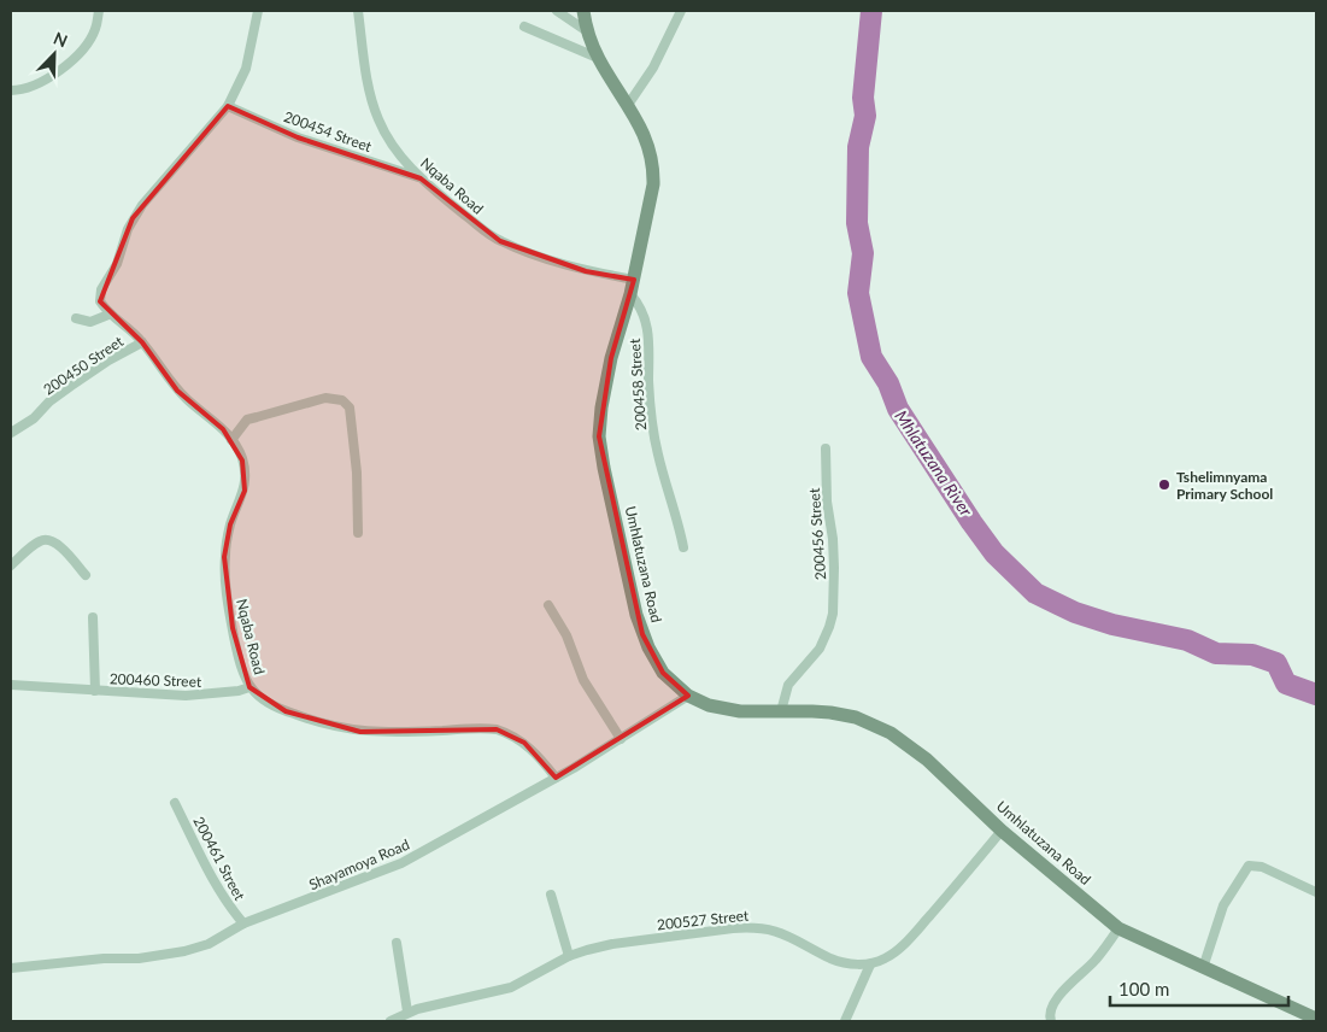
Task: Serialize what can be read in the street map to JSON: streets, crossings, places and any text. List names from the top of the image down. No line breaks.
{"streets":{"street":["200454 Street","Nqaba Road","200450 Street","200458 Street","200456 Street","Umhlatuzana Road","200460 Street","200461 Street","Shayamoya Road","200527 Street"]},"crossings":[["200454 Street","Nqaba Road"],["Nqaba Road","200450 Street"],["Nqaba Road","200458 Street"],["Nqaba Road","Umhlatuzana Road"],["Nqaba Road","200460 Street"],["Nqaba Road","Shayamoya Road"],["200458 Street","Umhlatuzana Road"],["200456 Street","Umhlatuzana Road"],["Umhlatuzana Road","Shayamoya Road"],["200461 Street","Shayamoya Road"]],"water":["Mhlatuzana River"],"places":["Tshelimnyama Primary School"],"scale_bar":"100 m","north":"top right"}
